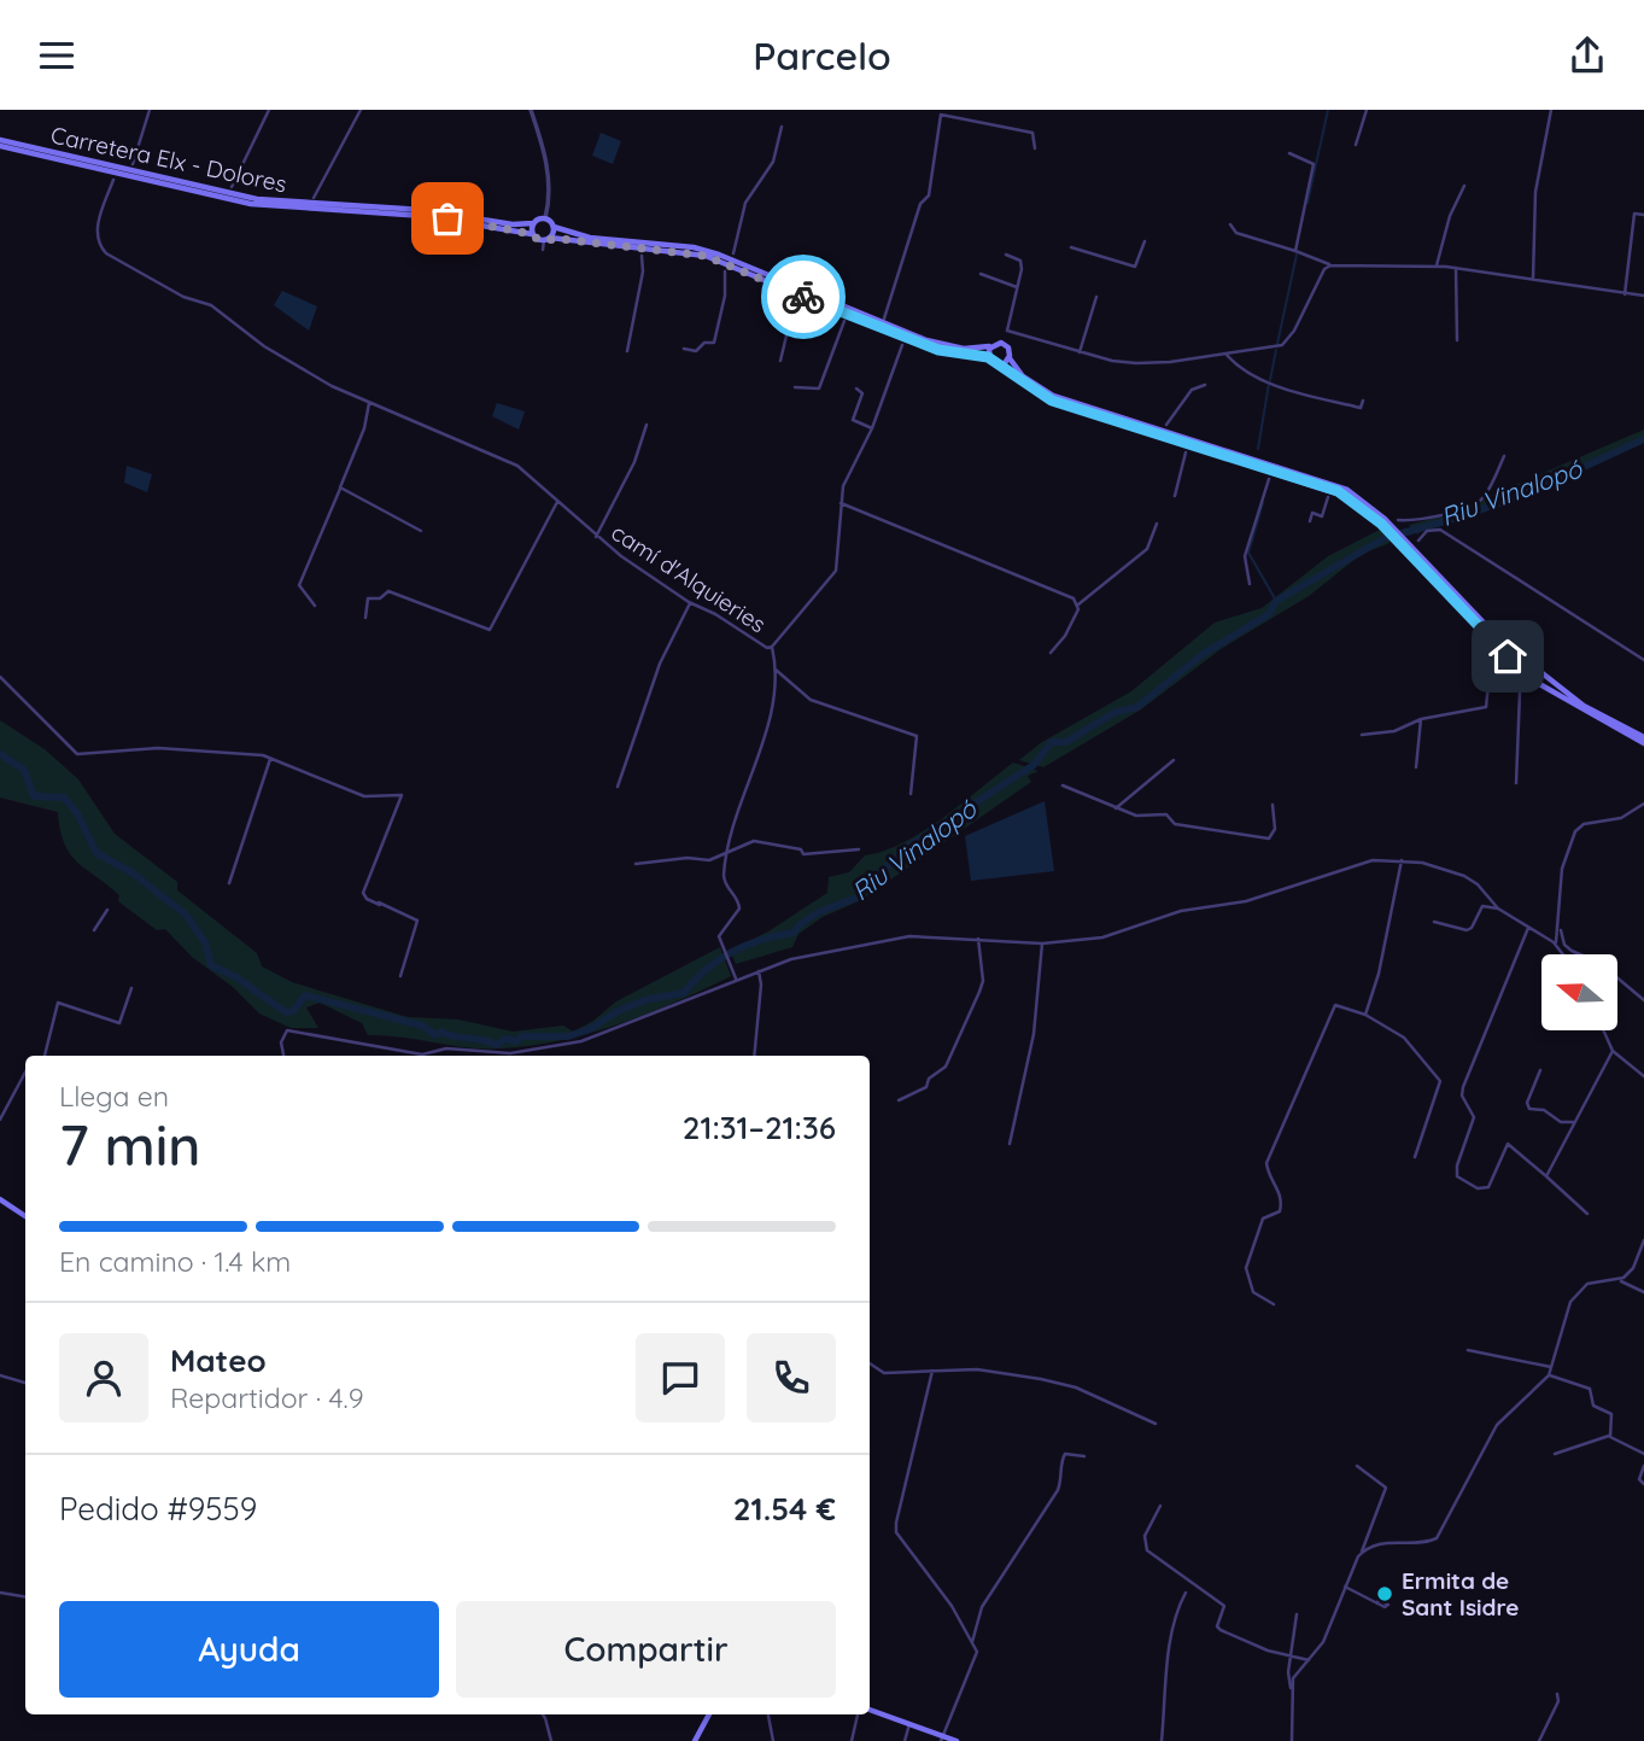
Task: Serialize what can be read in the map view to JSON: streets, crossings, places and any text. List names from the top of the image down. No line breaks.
{"streets":{"main road":["Carretera Elx - Dolores"],"street":["camí d'Alquieries"]},"water":["Riu Vinalopó"],"places":["Ermita de Sant Isidre"],"north":"left","page":{"header":"Parcelo","heading":["7 min","Llega en","21:31–21:36"],"panel":["Mateo","Repartidor · 4.9","Pedido #9559","21.54 €"],"bar":"En camino · 1.4 km","buttons":["Ayuda","Compartir"]}}
